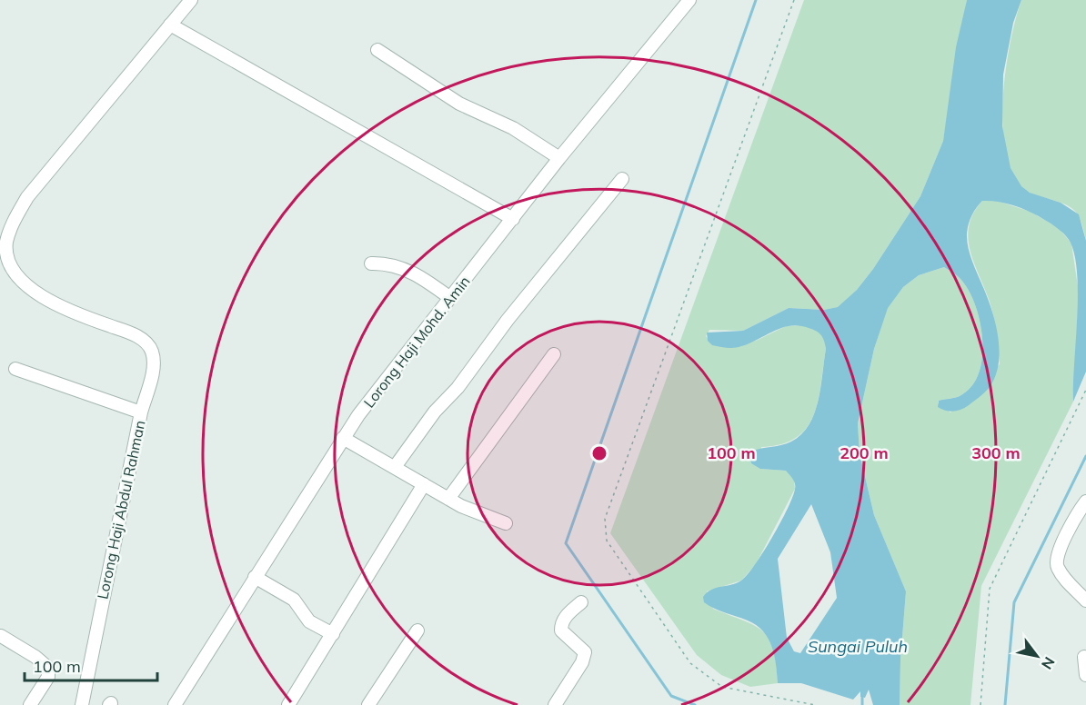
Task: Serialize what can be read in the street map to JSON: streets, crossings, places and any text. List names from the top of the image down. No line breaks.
{"streets":{"street":["Lorong Haji Mohd. Amin","Lorong Haji Abdul Rahman"]},"water":["Sungai Puluh"],"scale_bar":"100 m","north":"bottom right","rings":["100 m","200 m","300 m"]}
